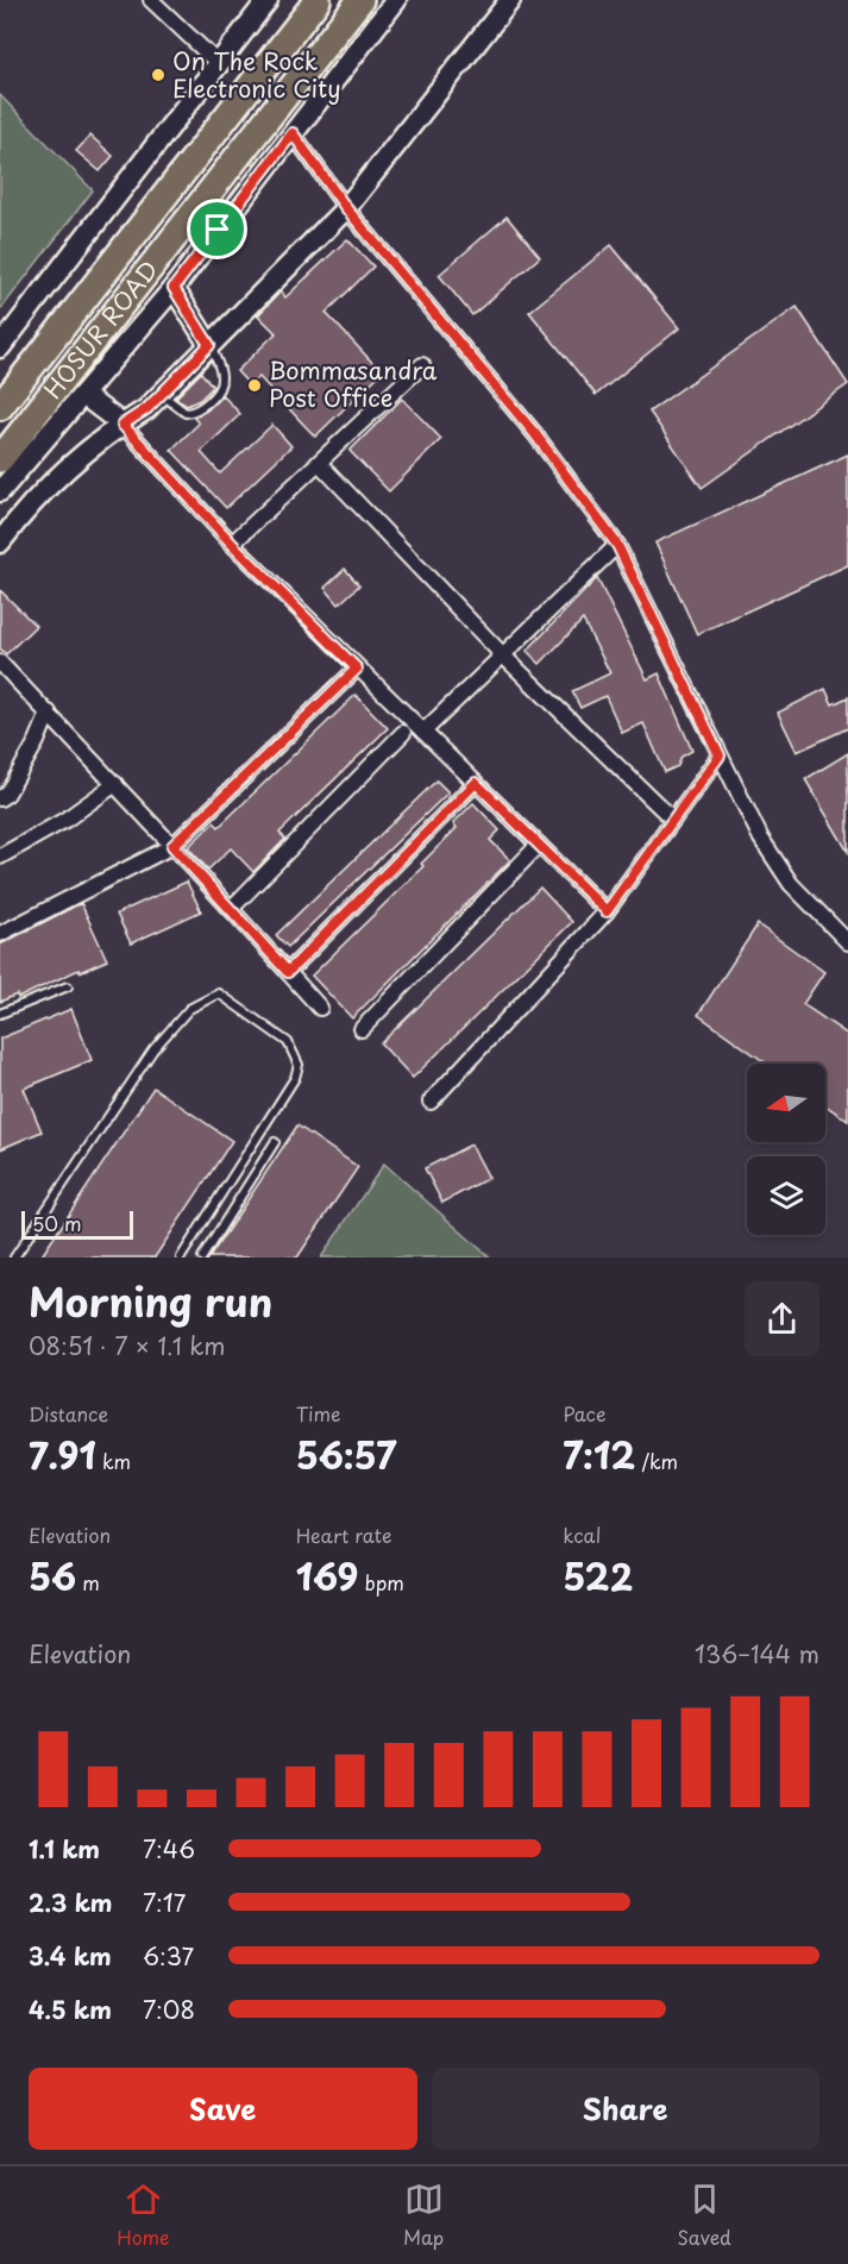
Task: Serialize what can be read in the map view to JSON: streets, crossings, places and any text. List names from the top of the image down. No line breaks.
{"streets":{"highway":["HOSUR ROAD"]},"places":["On The Rock Electronic City","Bommasandra Post Office"],"scale_bar":"50 m","north":"left","page":{"scale":"50 m","heading":["Morning run","08:51 · 7 × 1.1 km"],"stats":[["Distance","7.91 km"],["Time","56:57"],["Pace","7:12 /km"],["Elevation","56 m"],["Heart rate","169 bpm"],["kcal","522"]],"chart":["Elevation","136–144 m"],"list":[{"name":"1.1 km","note":"7:46"},{"name":"2.3 km","note":"7:17"},{"name":"3.4 km","note":"6:37"},{"name":"4.5 km","note":"7:08"}],"buttons":["Save","Share"],"tabs":["Home","Map","Saved"]}}
